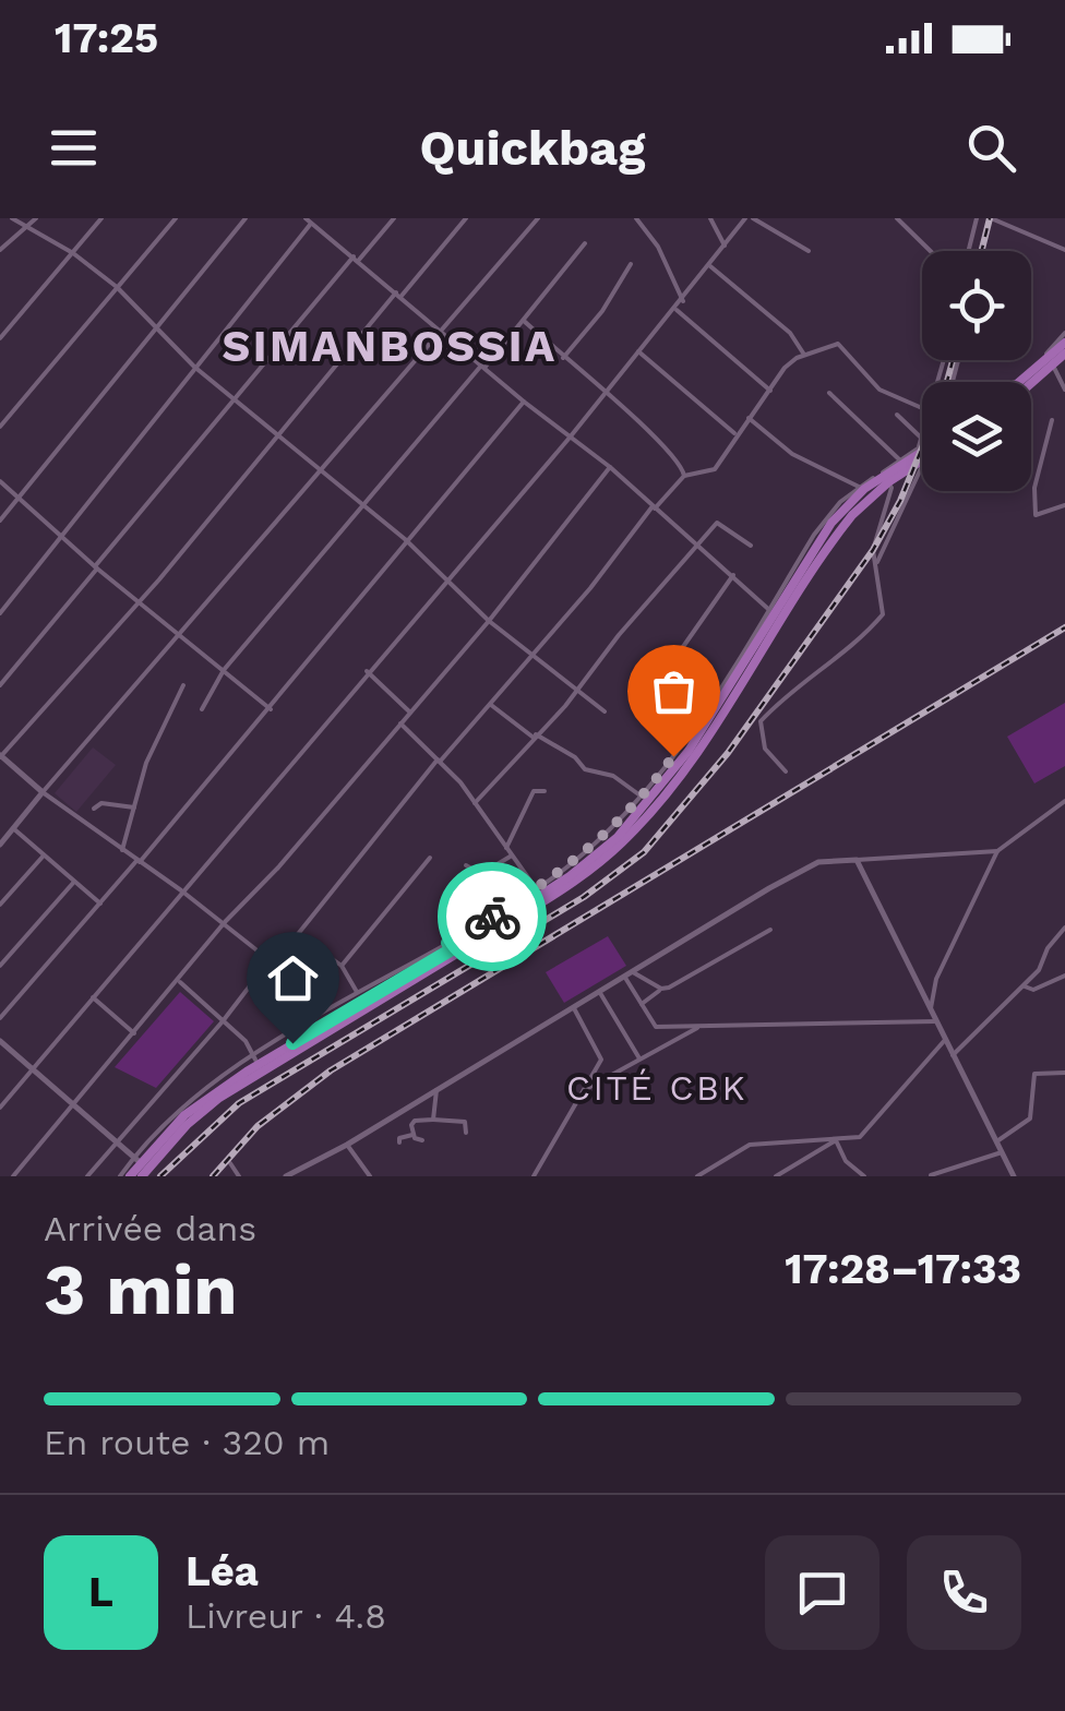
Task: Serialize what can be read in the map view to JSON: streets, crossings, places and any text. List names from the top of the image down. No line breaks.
{"districts":["SIMANBOSSIA","CITÉ CBK"],"page":{"status":"17:25","header":"Quickbag","heading":["3 min","Arrivée dans","17:28–17:33"],"panel":["Léa","Livreur · 4.8"],"bar":"En route · 320 m","round":"L"}}
